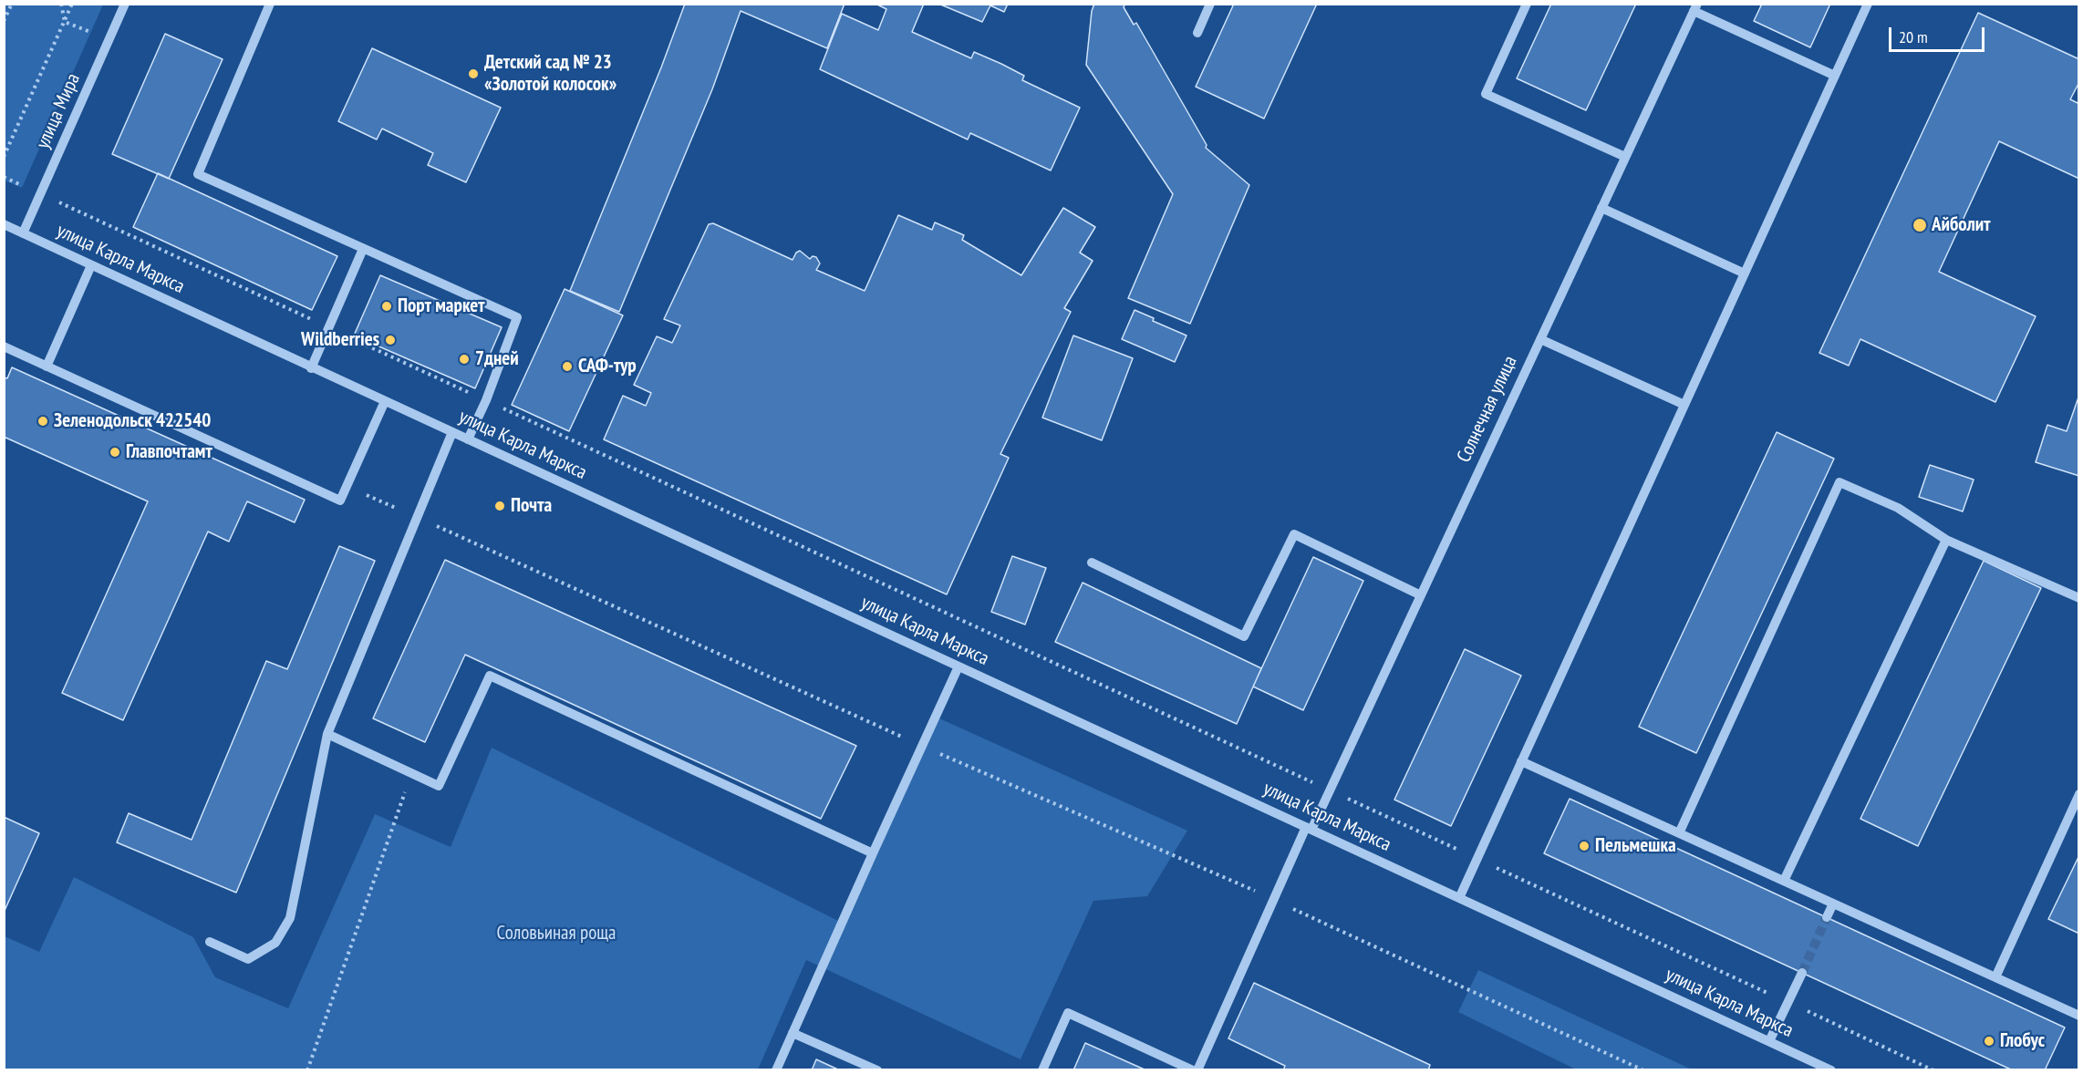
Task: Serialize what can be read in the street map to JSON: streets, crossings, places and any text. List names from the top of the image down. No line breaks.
{"streets":{"street":["улица Мира","улица Карла Маркса","Солнечная улица"]},"crossings":[["улица Мира","улица Карла Маркса"],["улица Карла Маркса","Солнечная улица"]],"parks":["Соловьиная роща"],"places":["Детский сад № 23 «Золотой колосок»","Айболит","Порт маркет","Wildberries","7дней","САФ-тур","Зеленодольск 422540","Главпочтамт","Почта","Пельмешка","Глобус"],"scale_bar":"20 m"}
